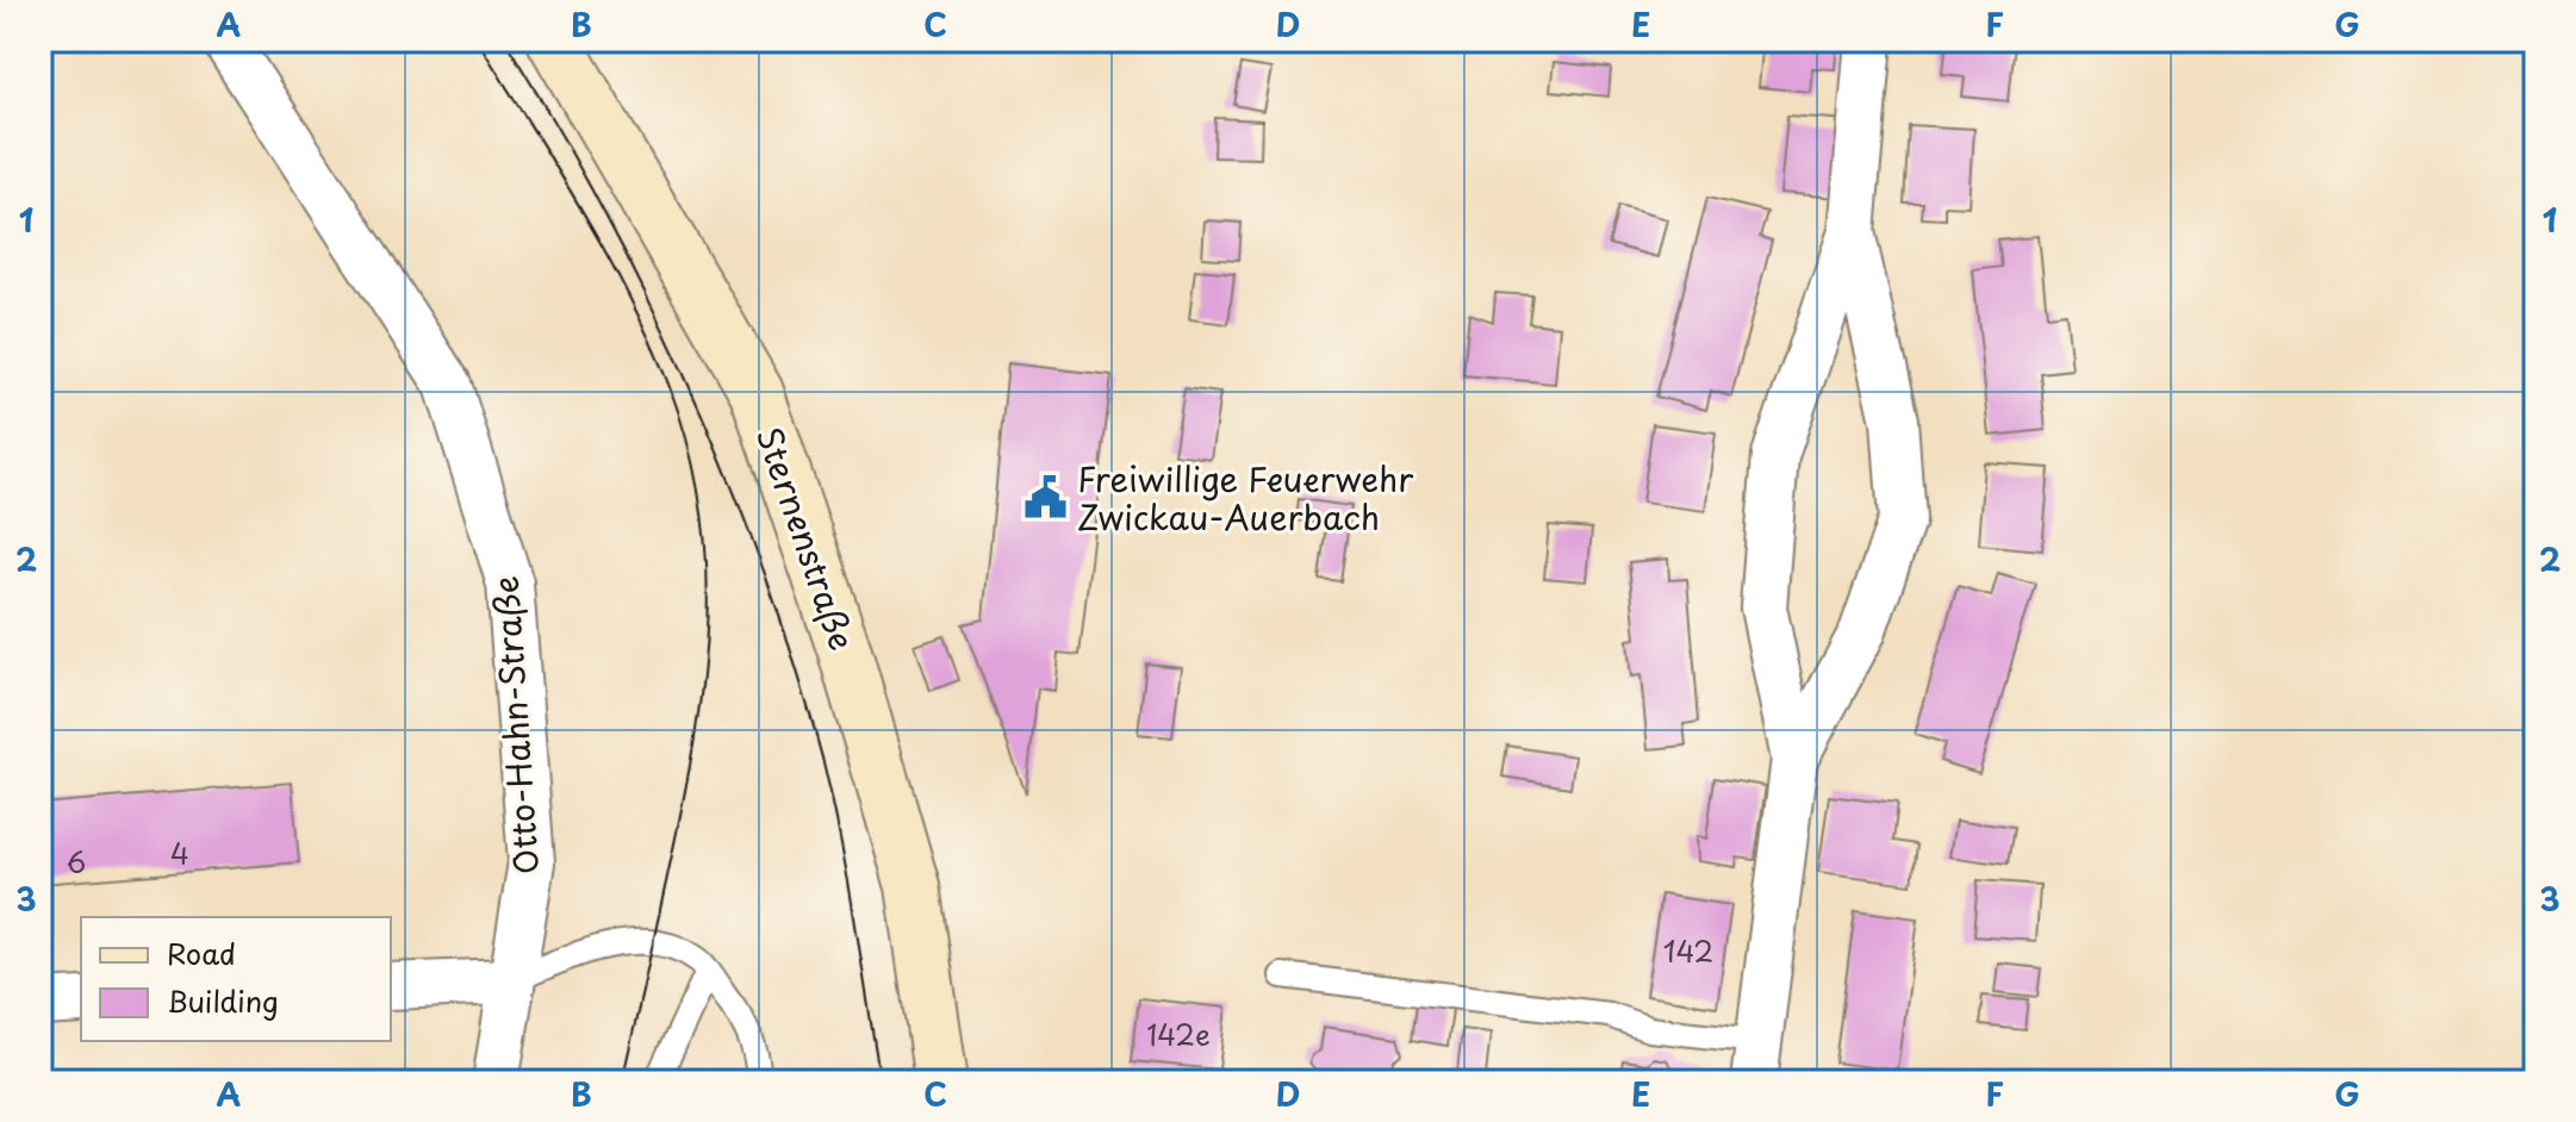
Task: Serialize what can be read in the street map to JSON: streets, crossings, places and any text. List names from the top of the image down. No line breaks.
{"streets":{"street":["Sternenstraße","Otto-Hahn-Straße"]},"places":{"public building":["Freiwillige Feuerwehr Zwickau-Auerbach"]},"house_numbers":["4","6","142","142e"],"legend":["Road","Building"],"grid":{"columns":["A","B","C","D","E","F","G"],"rows":["1","2","3"]}}
